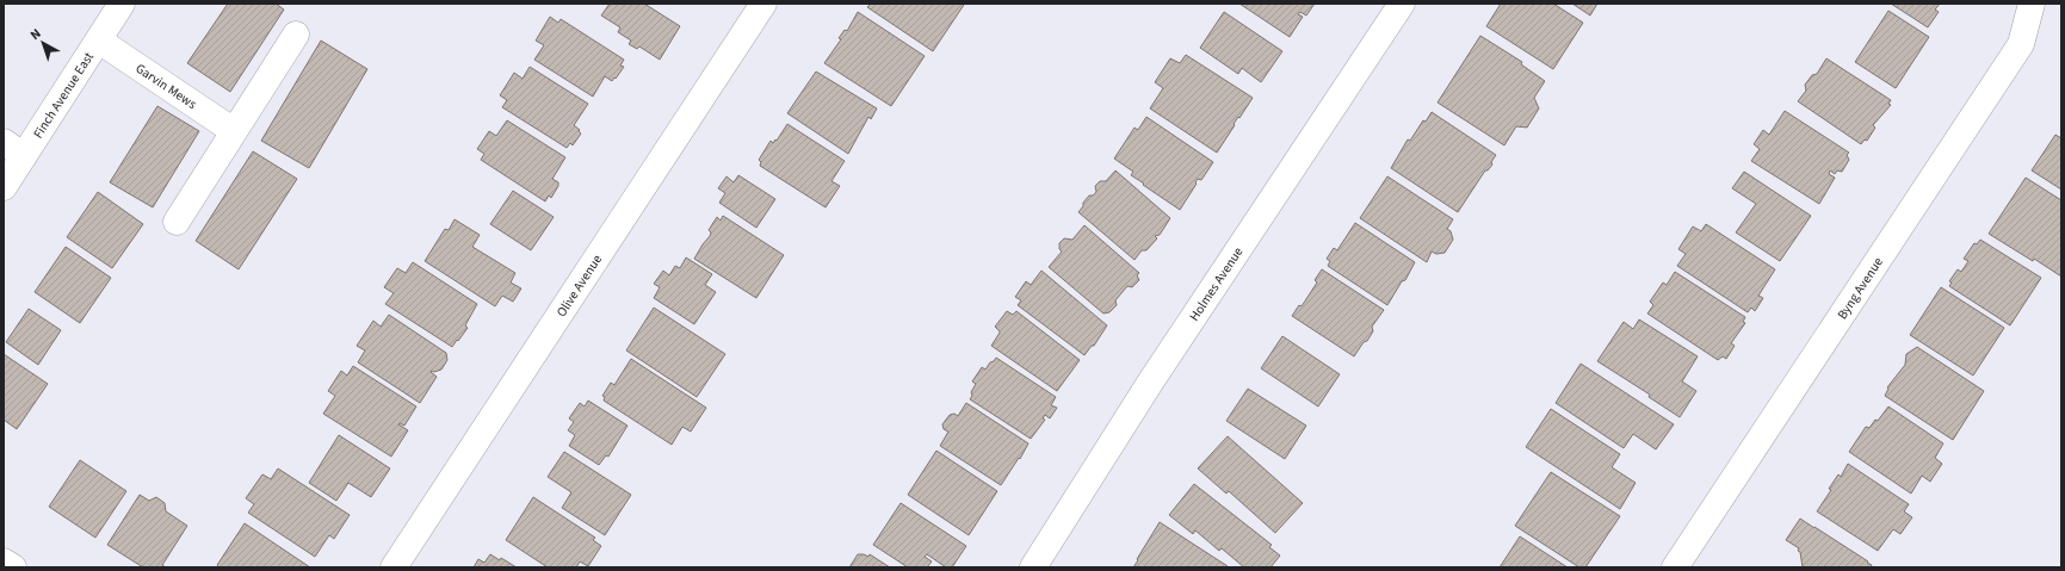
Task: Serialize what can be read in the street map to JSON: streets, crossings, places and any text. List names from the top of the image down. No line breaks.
{"streets":{"street":["Garvin Mews","Finch Avenue East","Holmes Avenue","Olive Avenue","Byng Avenue"]},"crossings":[["Garvin Mews","Finch Avenue East"]],"north":"top left"}
